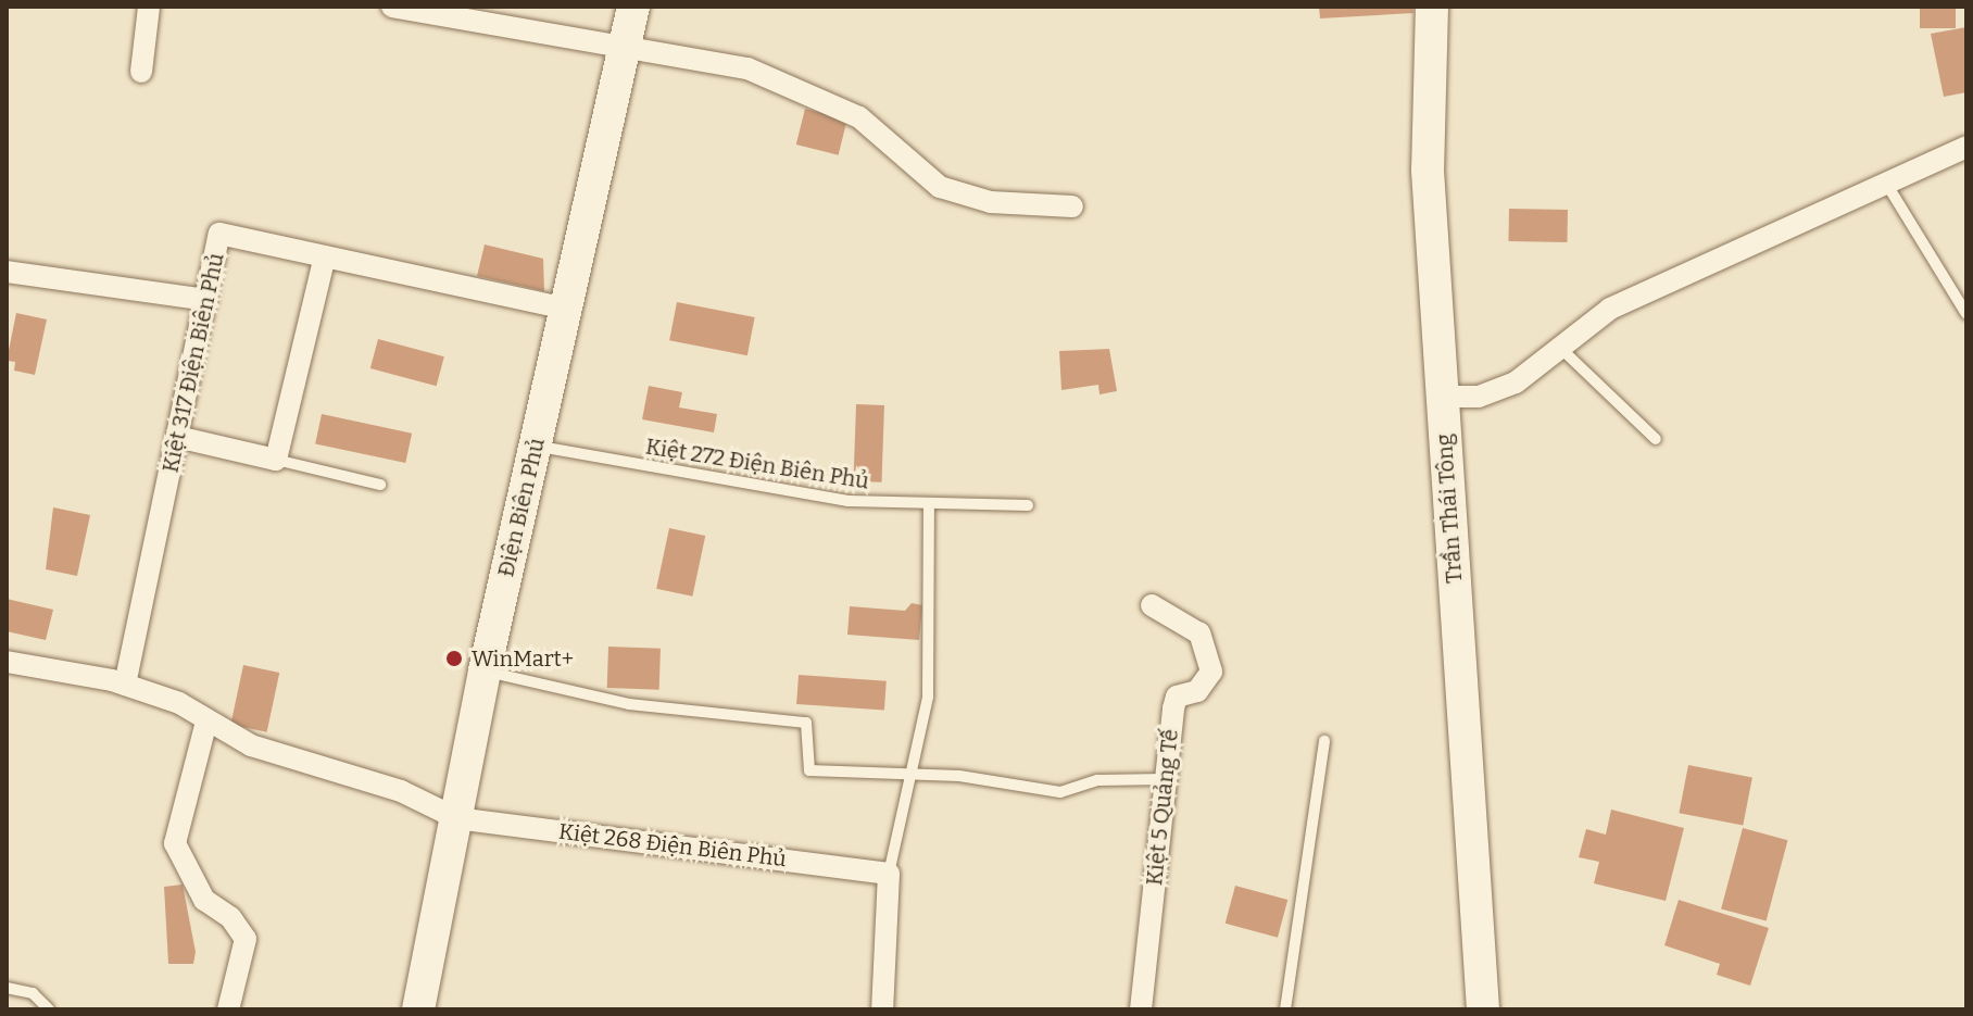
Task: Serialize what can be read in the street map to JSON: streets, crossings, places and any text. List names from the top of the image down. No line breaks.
{"streets":{"main road":["Điện Biên Phủ","Trần Thái Tông"],"street":["Kiệt 317 Điện Biên Phủ","Kiệt 5 Quảng Tế","Kiệt 268 Điện Biên Phủ"],"lane":["Kiệt 272 Điện Biên Phủ"]},"crossings":[["Kiệt 317 Điện Biên Phủ","Điện Biên Phủ"],["Kiệt 317 Điện Biên Phủ","Kiệt 268 Điện Biên Phủ"],["Kiệt 272 Điện Biên Phủ","Điện Biên Phủ"],["Điện Biên Phủ","Kiệt 268 Điện Biên Phủ"]],"places":["WinMart+"]}
